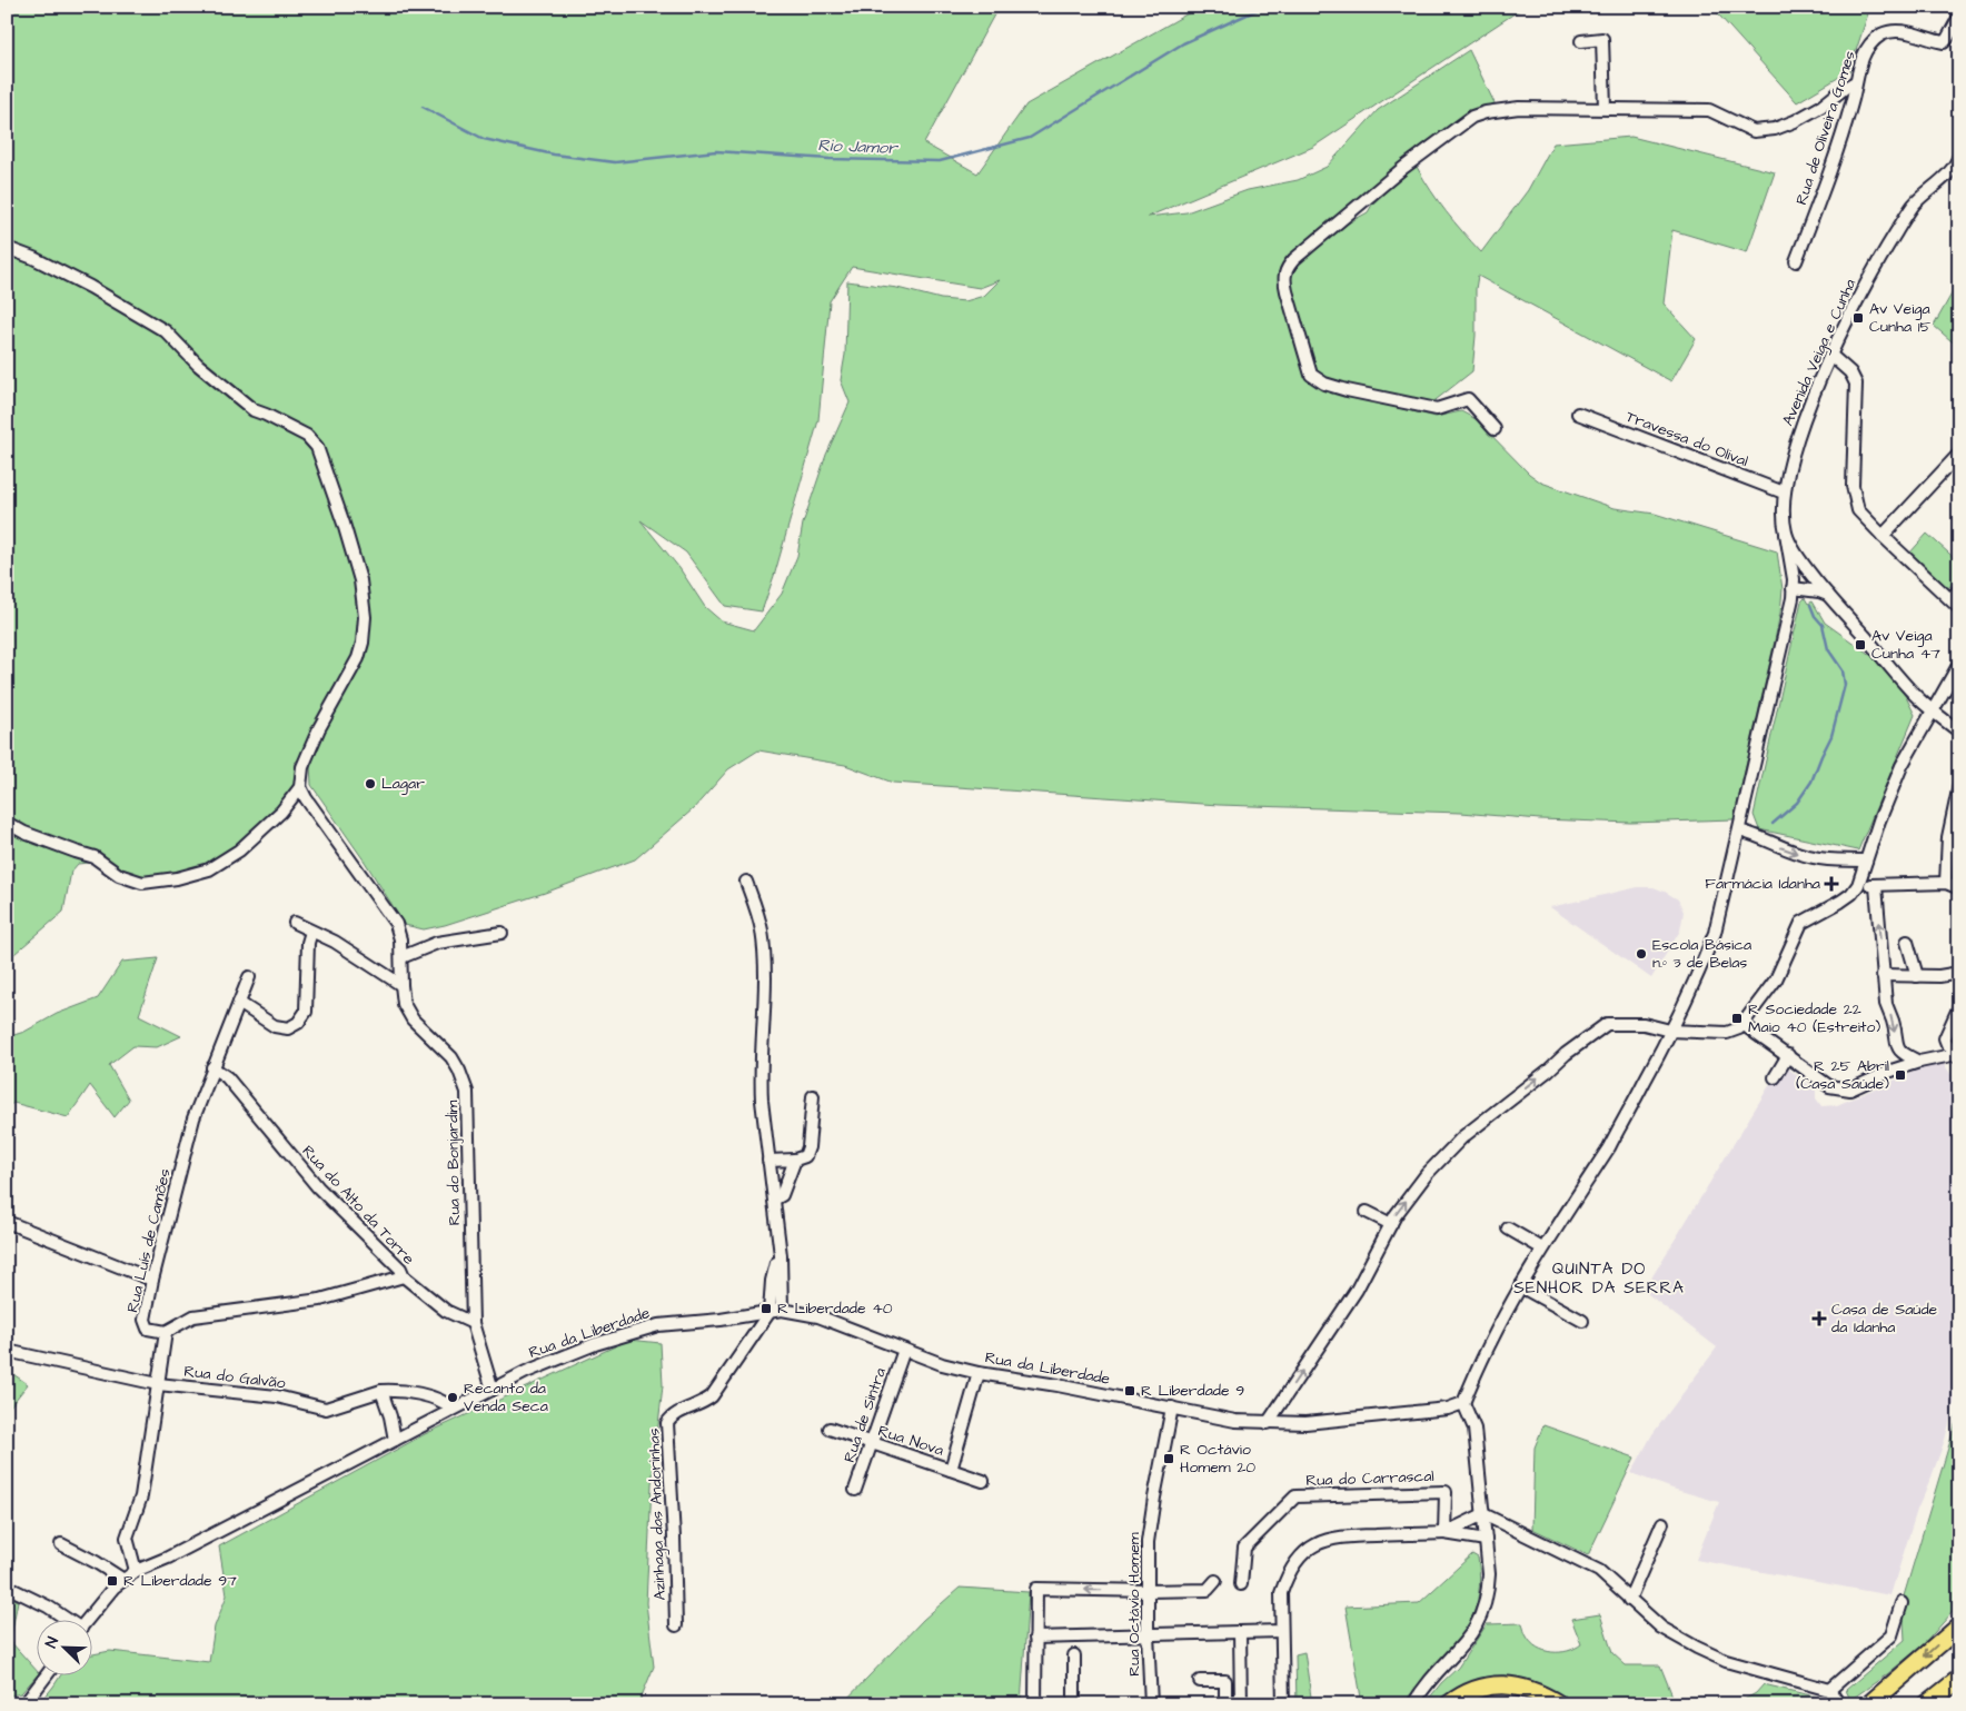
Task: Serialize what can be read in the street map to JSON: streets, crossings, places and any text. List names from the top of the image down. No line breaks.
{"streets":{"street":["Rua de Oliveira Gomes","Avenida Veiga e Cunha","Travessa do Olival","Rua do Bonjardim","Rua do Alto da Torre","Rua Luís de Camões","Rua da Liberdade","Rua do Galvão","Rua de Sintra","Rua Nova","Rua do Carrascal","Azinhaga das Andorinhas","Rua Octávio Homem"]},"crossings":[["Avenida Veiga e Cunha","Travessa do Olival"],["Rua do Bonjardim","Rua do Alto da Torre"],["Rua do Bonjardim","Rua da Liberdade"],["Rua do Alto da Torre","Rua Luís de Camões"],["Rua da Liberdade","Rua do Galvão"],["Rua da Liberdade","Rua de Sintra"],["Rua da Liberdade","Azinhaga das Andorinhas"],["Rua da Liberdade","Rua Octávio Homem"],["Rua de Sintra","Rua Nova"]],"districts":["QUINTA DO SENHOR DA SERRA"],"water":["Rio Jamor"],"places":{"transit":["Av Veiga Cunha 15","Av Veiga Cunha 47","R Sociedade 22 Maio 40 (Estreito)","R 25 Abril (Casa Saúde)","R Liberdade 40","R Liberdade 9","R Octávio Homem 20","R Liberdade 97"],"other":["Lagar","Escola Básica n.º 3 de Belas","Recanto da Venda Seca"],"health":["Farmácia Idanha","Casa de Saúde da Idanha"]},"north":"top left"}
